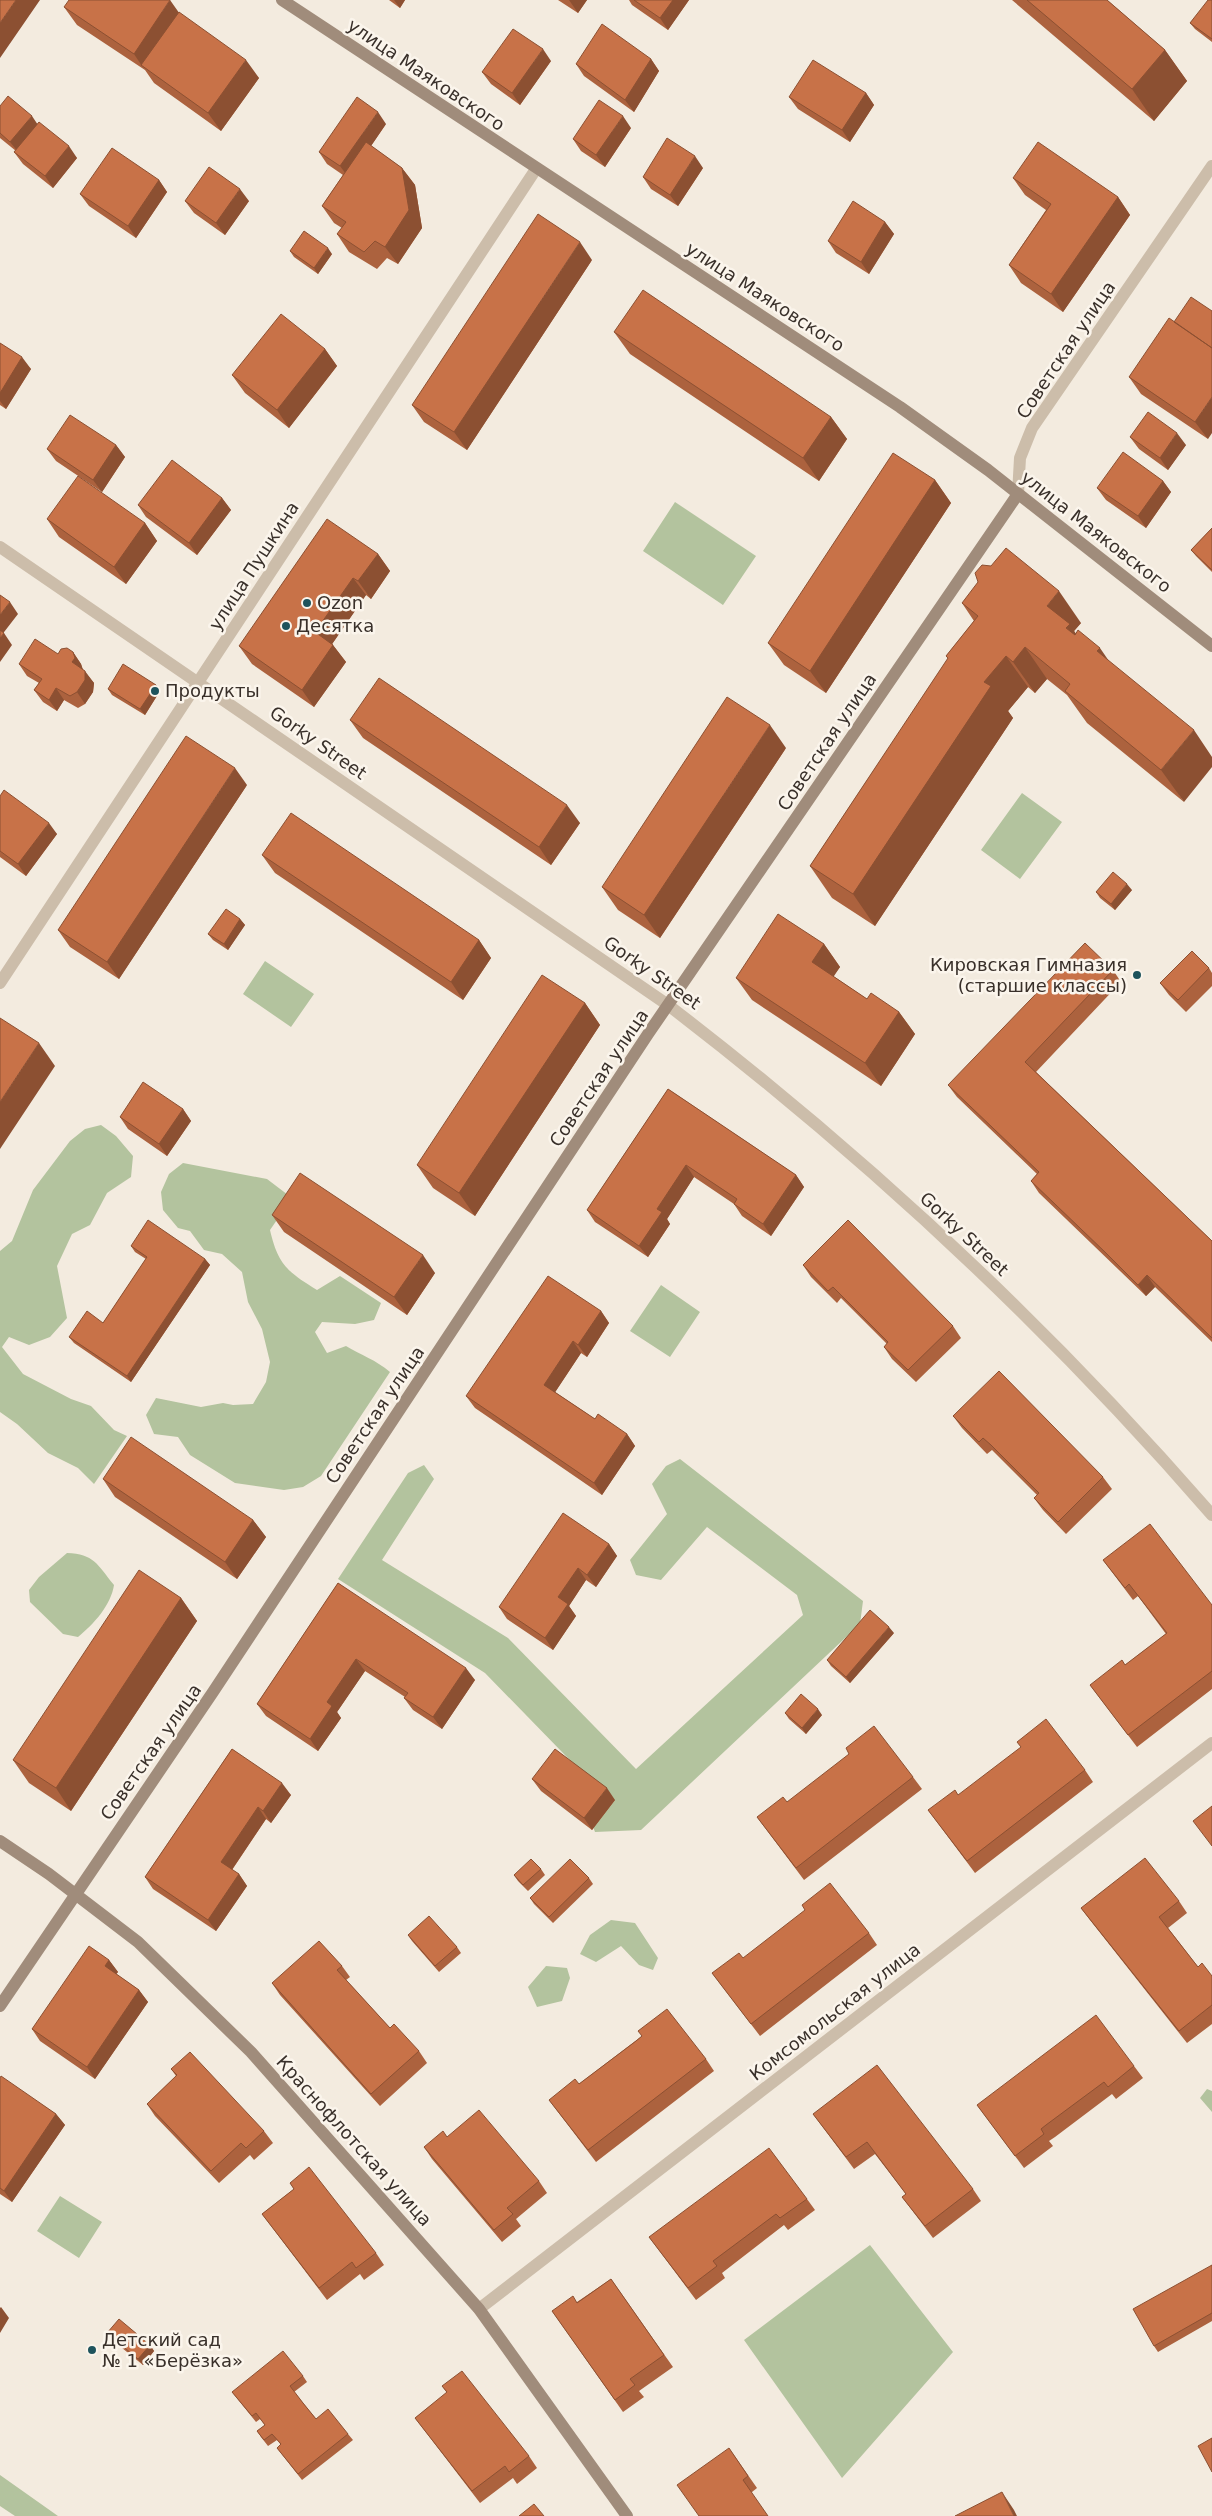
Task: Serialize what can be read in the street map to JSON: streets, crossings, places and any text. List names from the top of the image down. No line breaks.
{"streets":{"street":["улица Маяковского","Советская улица","улица Пушкина","Gorky Street","Комсомольская улица","Краснофлотская улица"]},"crossings":[["улица Маяковского","Советская улица"],["улица Маяковского","улица Пушкина"],["Советская улица","Gorky Street"],["Советская улица","Краснофлотская улица"],["улица Пушкина","Gorky Street"],["Комсомольская улица","Краснофлотская улица"]],"places":["Ozon","Десятка","Продукты","Кировская Гимназия (старшие классы)","Детский сад № 1 «Берёзка»"]}
